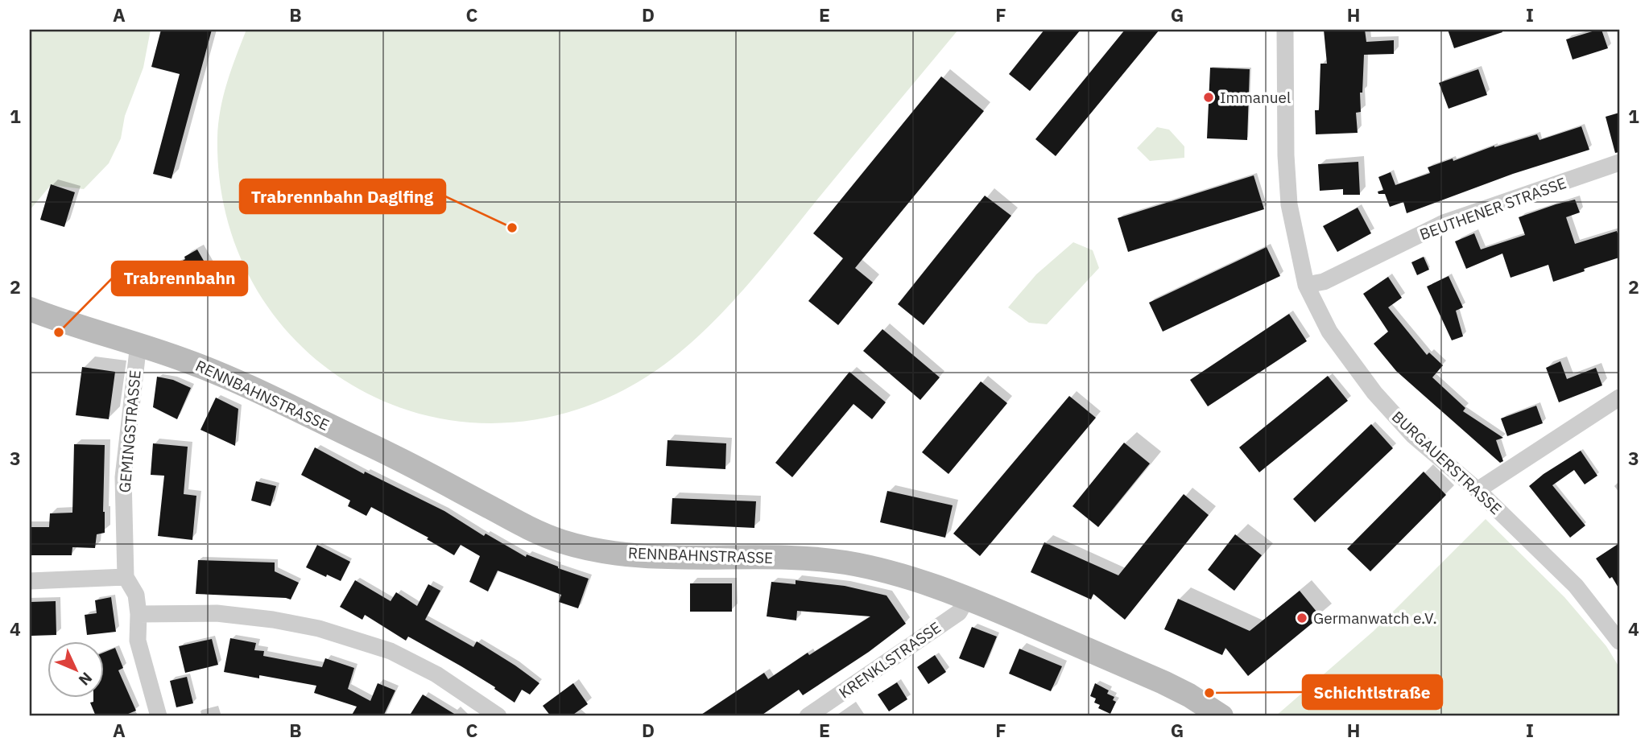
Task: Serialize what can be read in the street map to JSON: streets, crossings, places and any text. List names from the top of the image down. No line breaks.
{"streets":{"street":["BEUTHENER STRASSE","RENNBAHNSTRASSE","GEMINGSTRASSE","BURGAUERSTRASSE","KRENKLSTRASSE"]},"crossings":[["BEUTHENER STRASSE","BURGAUERSTRASSE"],["RENNBAHNSTRASSE","GEMINGSTRASSE"],["RENNBAHNSTRASSE","KRENKLSTRASSE"]],"places":["Immanuel","Trabrennbahn Daglfing","Trabrennbahn","Germanwatch e.V.","Schichtlstraße"],"north":"bottom right","grid":{"columns":["A","B","C","D","E","F","G","H","I"],"rows":["1","2","3","4"]}}
